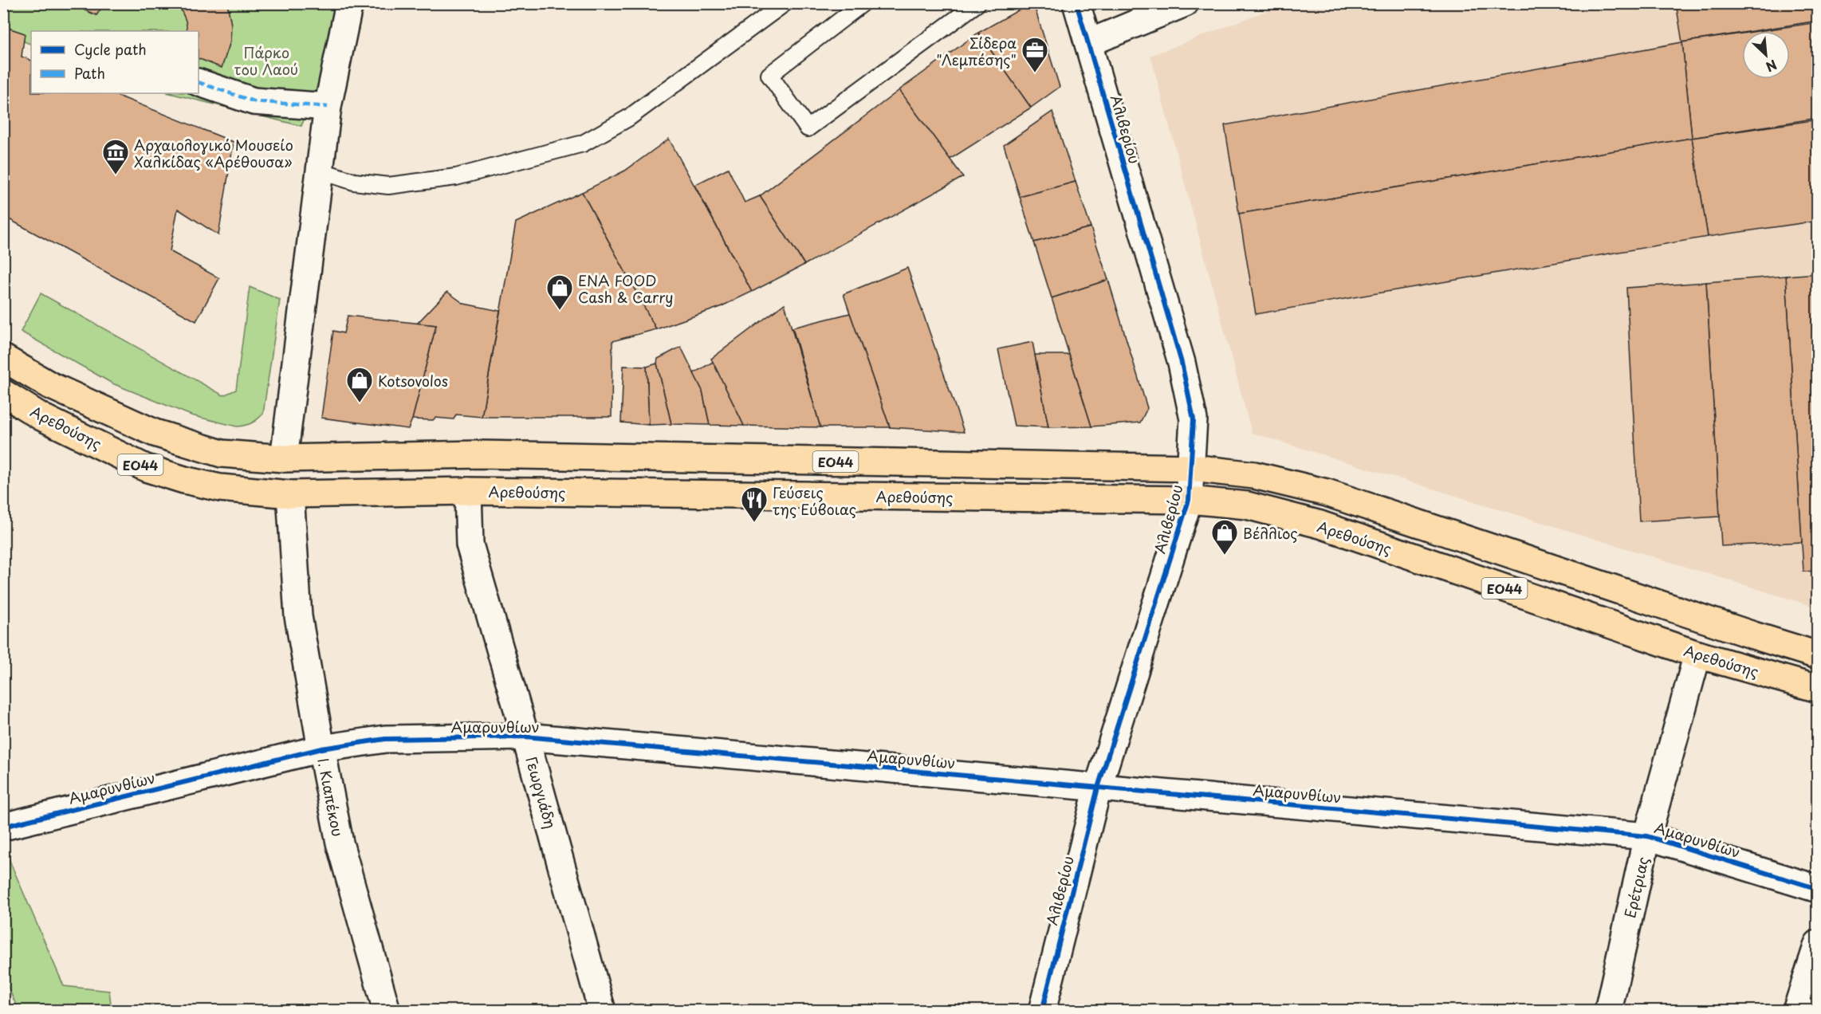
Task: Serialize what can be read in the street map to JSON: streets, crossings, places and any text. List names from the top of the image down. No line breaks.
{"streets":{"main road":["Αρεθούσης","ΕΟ44"],"street":["Αλιβερίου","Αμαρυνθίων","Γεωργιάδη","Ι. Κιαπέκου","Ερέτριας"]},"crossings":[["Αλιβερίου","Αρεθούσης"],["Αλιβερίου","ΕΟ44"],["Αλιβερίου","Αμαρυνθίων"],["Αρεθούσης","Γεωργιάδη"],["Αρεθούσης","Ι. Κιαπέκου"],["Αρεθούσης","Ερέτριας"],["Αμαρυνθίων","Γεωργιάδη"],["Αμαρυνθίων","Ι. Κιαπέκου"],["Αμαρυνθίων","Ερέτριας"]],"parks":["Πάρκο του Λαού"],"places":{"office":["Σίδερα \"Λεμπέσης\""],"museum":["Αρχαιολογικό Μουσείο Χαλκίδας «Αρέθουσα»"],"shop":["ENA FOOD Cash & Carry","Kotsovolos","Βέλλιος"],"restaurant":["Γεύσεις της Εύβοιας"]},"legend":["Cycle path","Path"],"north":"bottom right"}
